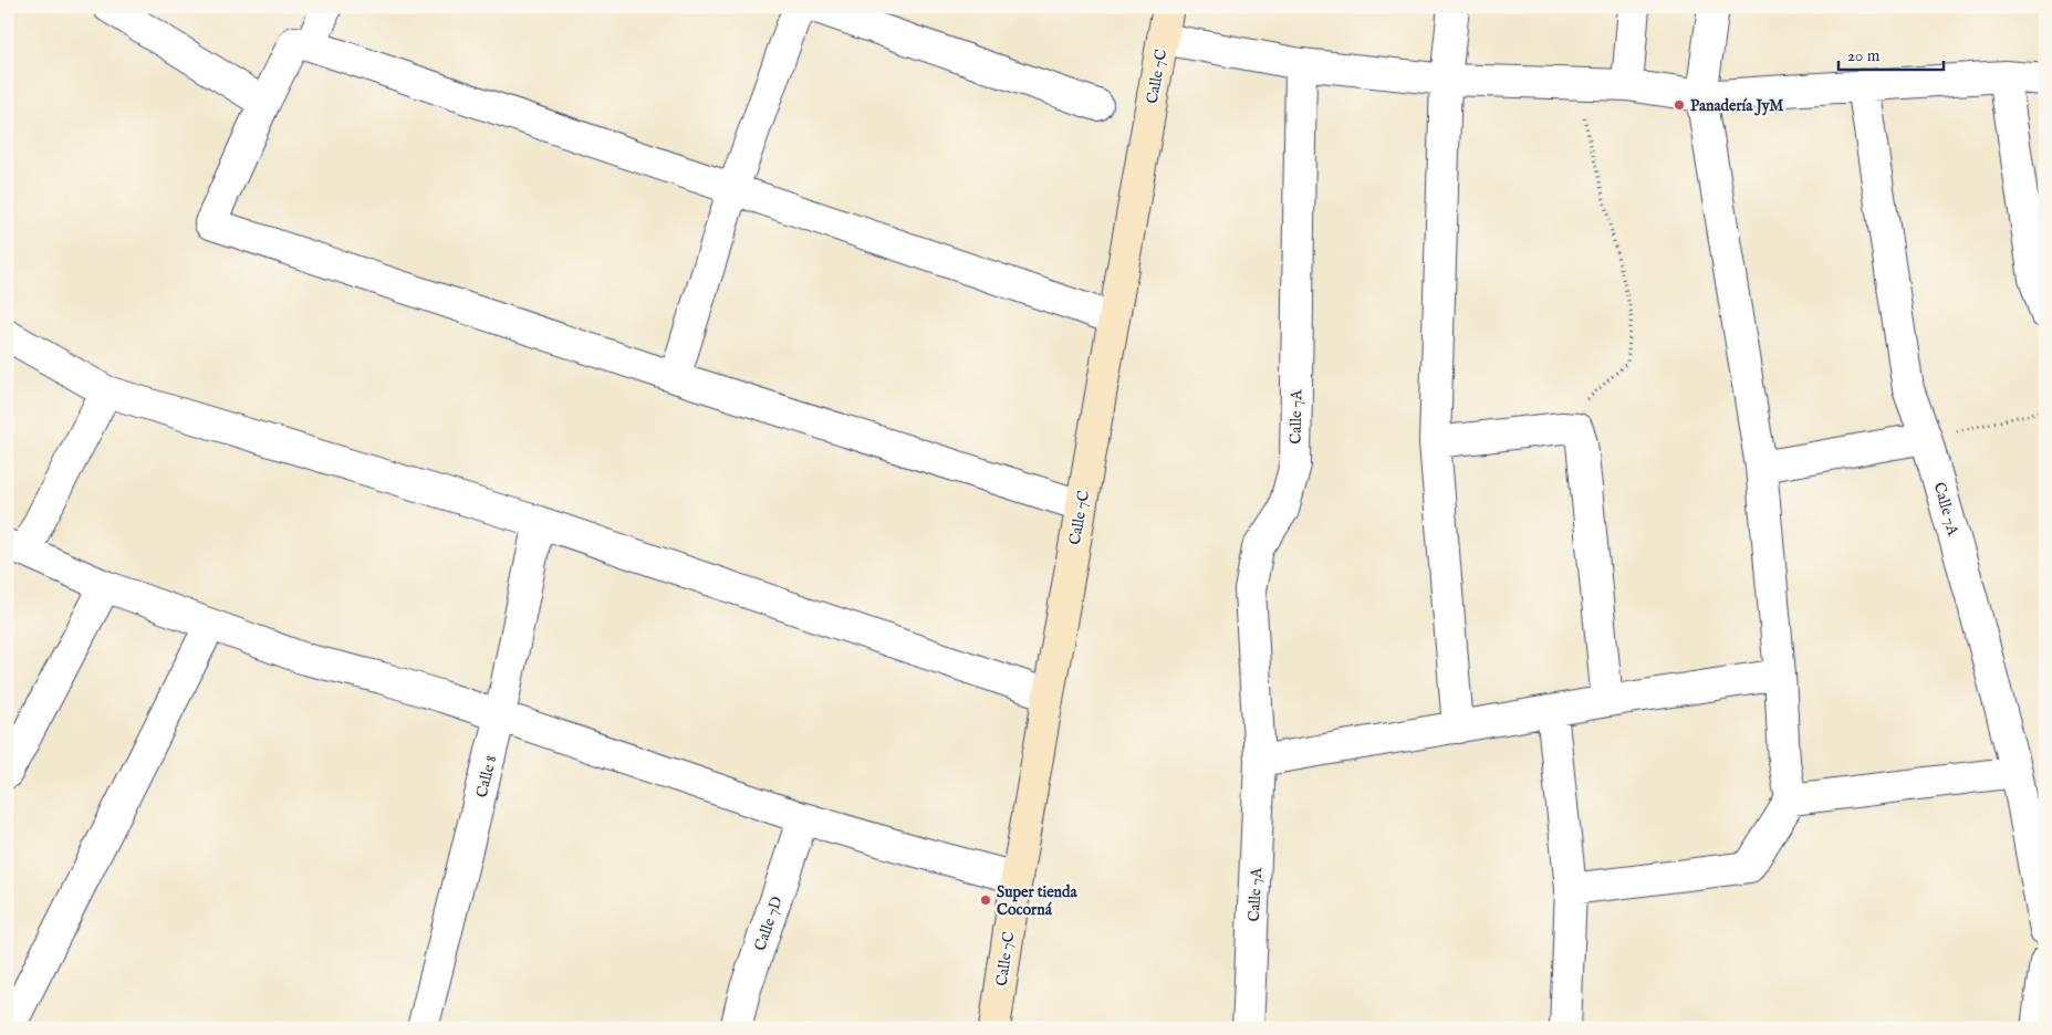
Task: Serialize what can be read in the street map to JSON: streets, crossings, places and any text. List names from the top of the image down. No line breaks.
{"streets":{"street":["Calle 7C","Calle 7A","Calle 8","Calle 7D"]},"places":["Panadería JyM","Super tienda Cocorná"],"scale_bar":"20 m"}
